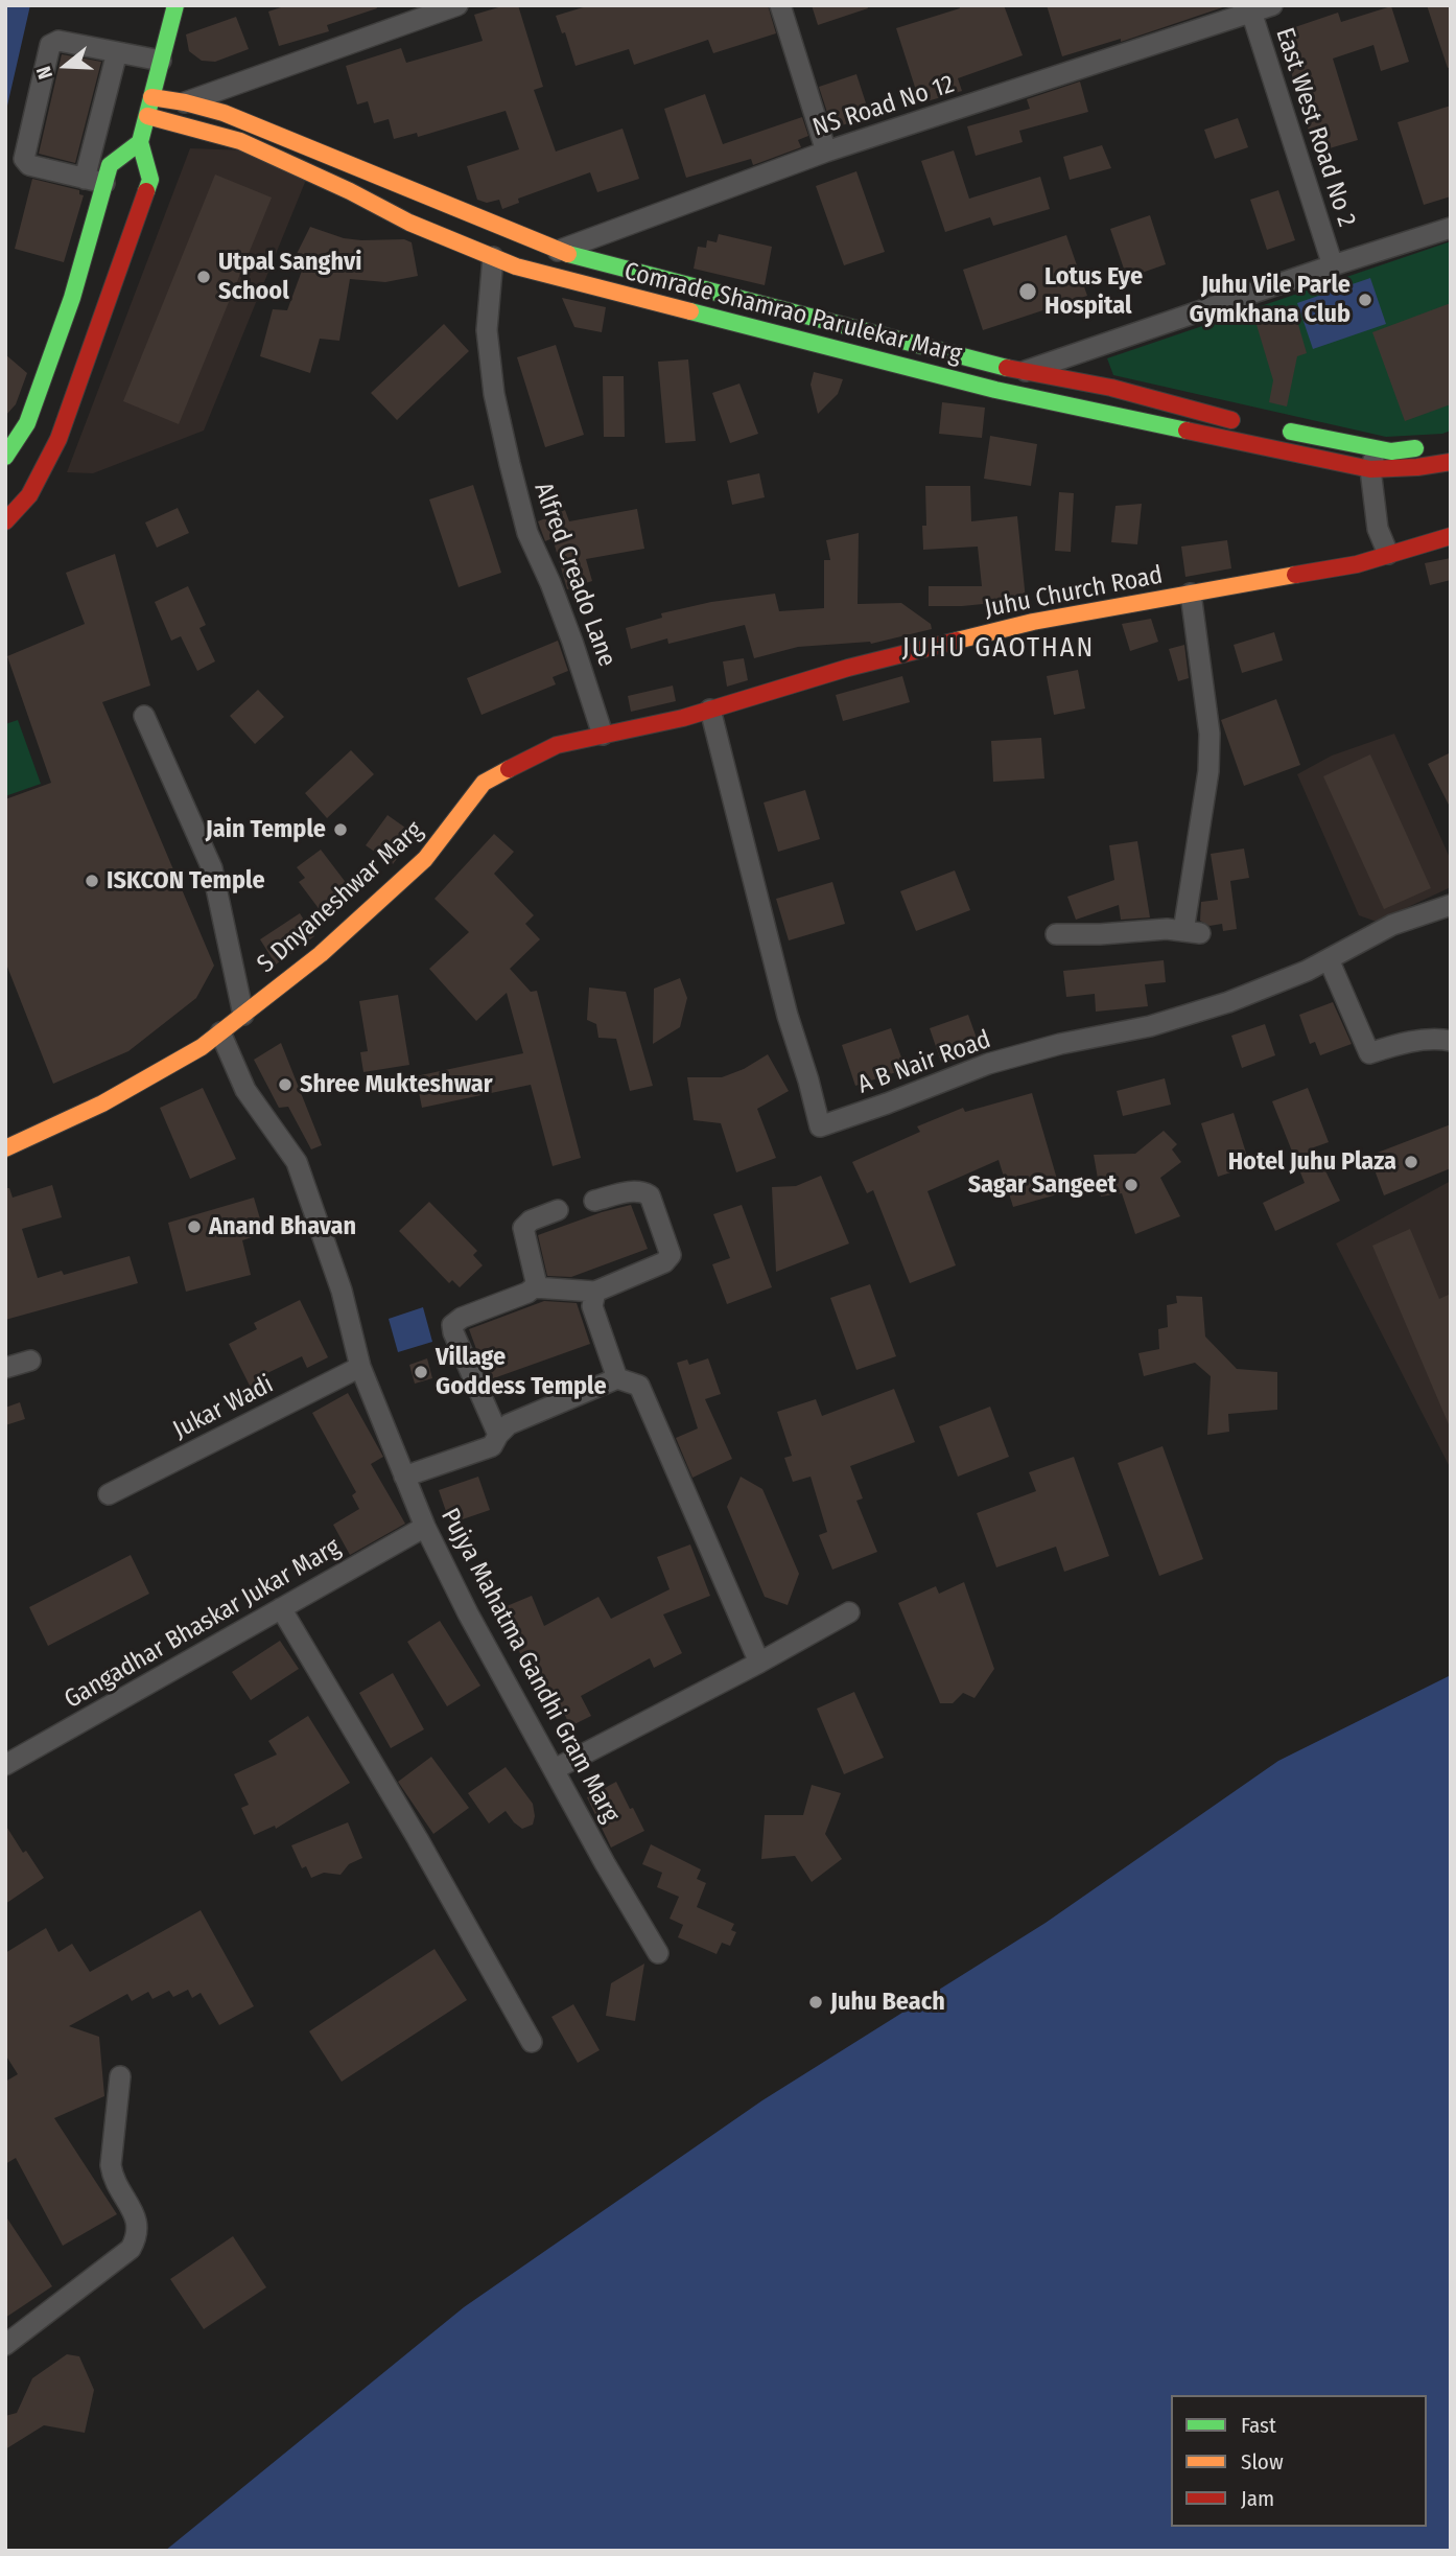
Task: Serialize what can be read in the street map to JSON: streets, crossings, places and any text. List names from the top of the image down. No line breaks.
{"streets":{"street":["NS Road No 12","East West Road No 2","Comrade Shamrao Parulekar Marg","Alfred Creado Lane","Juhu Church Road","S Dnyaneshwar Marg","A B Nair Road","Jukar Wadi","Gangadhar Bhaskar Jukar Marg","Pujya Mahatma Gandhi Gram Marg"]},"crossings":[["NS Road No 12","East West Road No 2"],["NS Road No 12","Comrade Shamrao Parulekar Marg"],["Comrade Shamrao Parulekar Marg","Alfred Creado Lane"],["Alfred Creado Lane","S Dnyaneshwar Marg"],["Juhu Church Road","S Dnyaneshwar Marg"],["Juhu Church Road","A B Nair Road"],["S Dnyaneshwar Marg","A B Nair Road"],["S Dnyaneshwar Marg","Pujya Mahatma Gandhi Gram Marg"],["Jukar Wadi","Pujya Mahatma Gandhi Gram Marg"],["Gangadhar Bhaskar Jukar Marg","Pujya Mahatma Gandhi Gram Marg"]],"districts":["JUHU GAOTHAN"],"places":["Utpal Sanghvi School","Lotus Eye Hospital","Juhu Vile Parle Gymkhana Club","Jain Temple","ISKCON Temple","Shree Mukteshwar","Hotel Juhu Plaza","Sagar Sangeet","Anand Bhavan","Village Goddess Temple","Juhu Beach"],"legend":["Fast","Slow","Jam"],"north":"left"}
